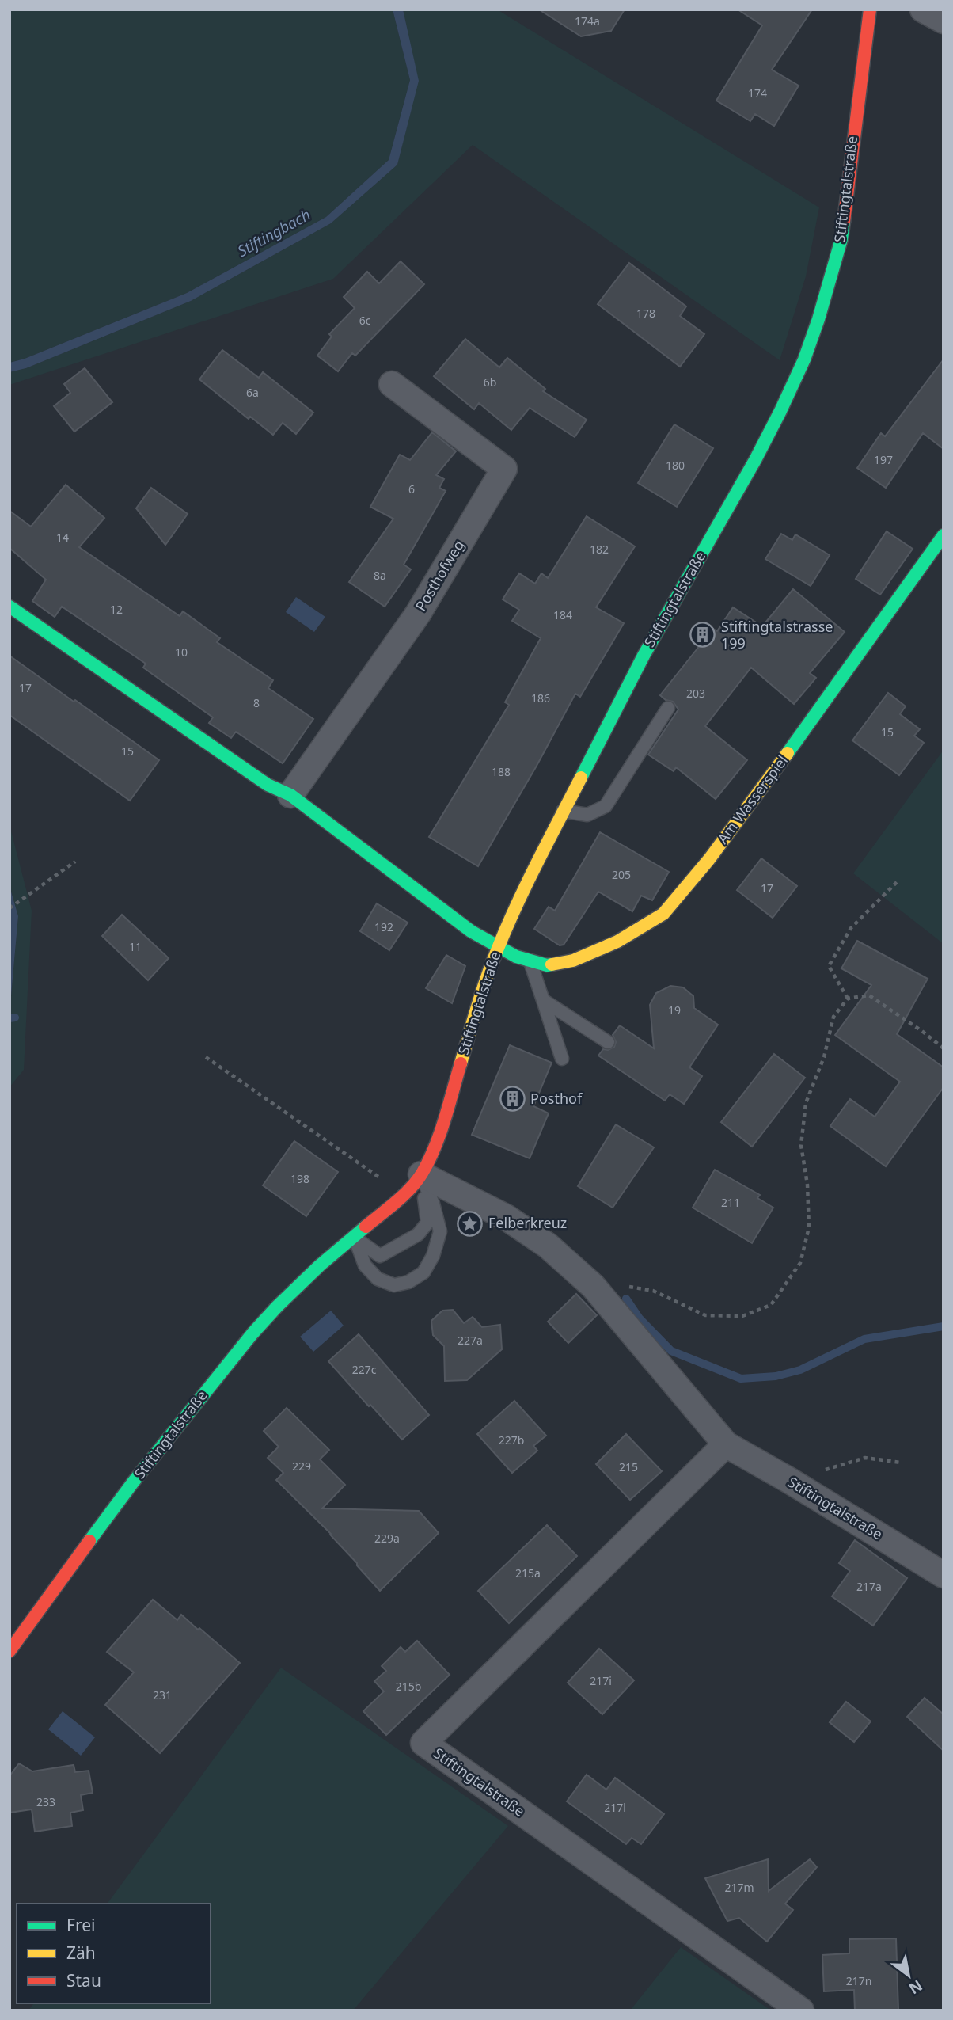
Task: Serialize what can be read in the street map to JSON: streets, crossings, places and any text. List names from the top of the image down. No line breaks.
{"streets":{"street":["Stiftingtalstraße","Posthofweg","Am Wasserspiel"]},"crossings":[["Stiftingtalstraße","Am Wasserspiel"]],"water":["Stiftingbach"],"places":{"building":["Stiftingtalstrasse 199","Posthof"],"place":["Felberkreuz"]},"house_numbers":["174a","174","178","6c","6b","6a","197","180","6","14","182","8a","12","184","10","17","203","186","8","15","15","188","205","17","192","11","19","198","211","227a","227c","227b","229","215","229a","215a","217a","217i","215b","231","233","217l","217m","217n"],"legend":["Frei","Zäh","Stau"],"north":"bottom right"}
